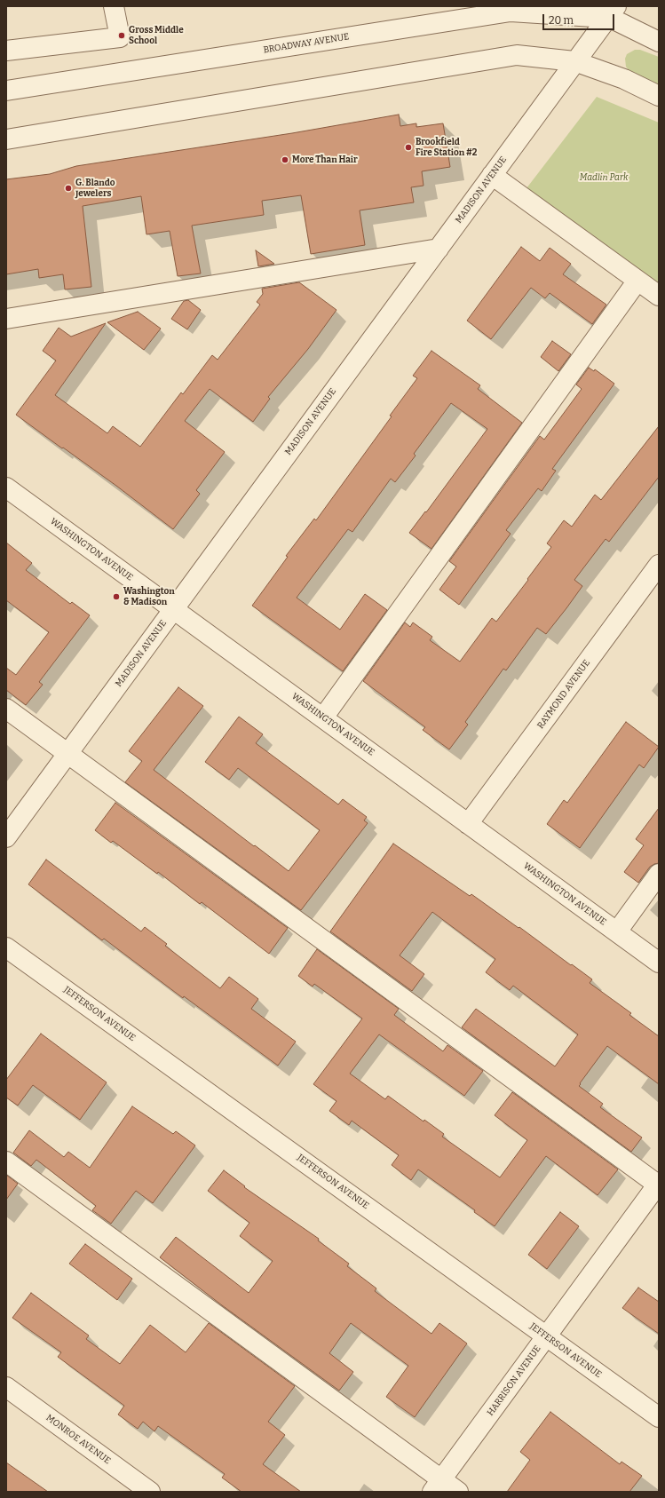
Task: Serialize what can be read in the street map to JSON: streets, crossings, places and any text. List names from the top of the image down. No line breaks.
{"streets":{"street":["BROADWAY AVENUE","MADISON AVENUE","WASHINGTON AVENUE","RAYMOND AVENUE","JEFFERSON AVENUE","HARRISON AVENUE","MONROE AVENUE"]},"crossings":[["BROADWAY AVENUE","MADISON AVENUE"],["MADISON AVENUE","WASHINGTON AVENUE"],["WASHINGTON AVENUE","RAYMOND AVENUE"],["JEFFERSON AVENUE","HARRISON AVENUE"]],"parks":["Madlin Park"],"places":["Gross Middle School","Brookfield Fire Station #2","More Than Hair","G. Blando Jewelers","Washington & Madison"],"scale_bar":"20 m"}
